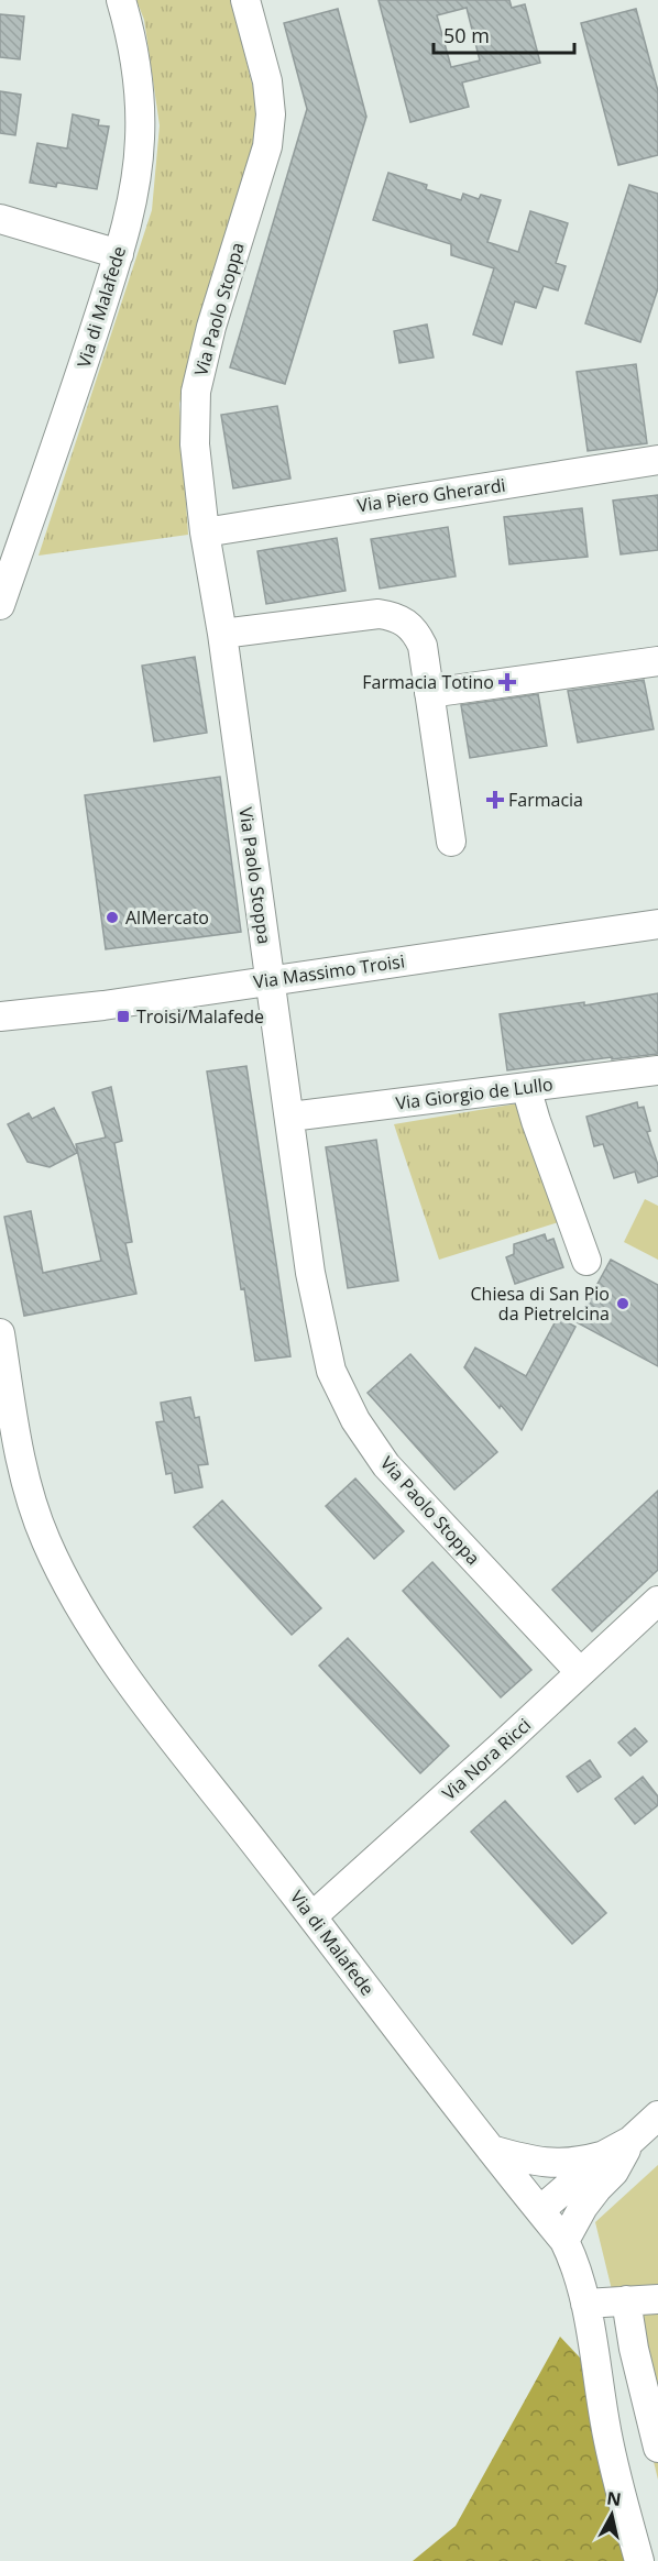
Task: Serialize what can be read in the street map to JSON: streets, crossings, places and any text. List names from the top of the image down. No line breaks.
{"streets":{"street":["Via di Malafede","Via Paolo Stoppa","Via Piero Gherardi","Via Massimo Troisi","Via Giorgio de Lullo","Via Nora Ricci"]},"crossings":[["Via di Malafede","Via Nora Ricci"],["Via Paolo Stoppa","Via Piero Gherardi"],["Via Paolo Stoppa","Via Massimo Troisi"],["Via Paolo Stoppa","Via Giorgio de Lullo"],["Via Paolo Stoppa","Via Nora Ricci"]],"places":{"health":["Farmacia Totino","Farmacia"],"other":["AlMercato","Chiesa di San Pio da Pietrelcina"],"transit":["Troisi/Malafede"]},"scale_bar":"50 m","north":"top"}
